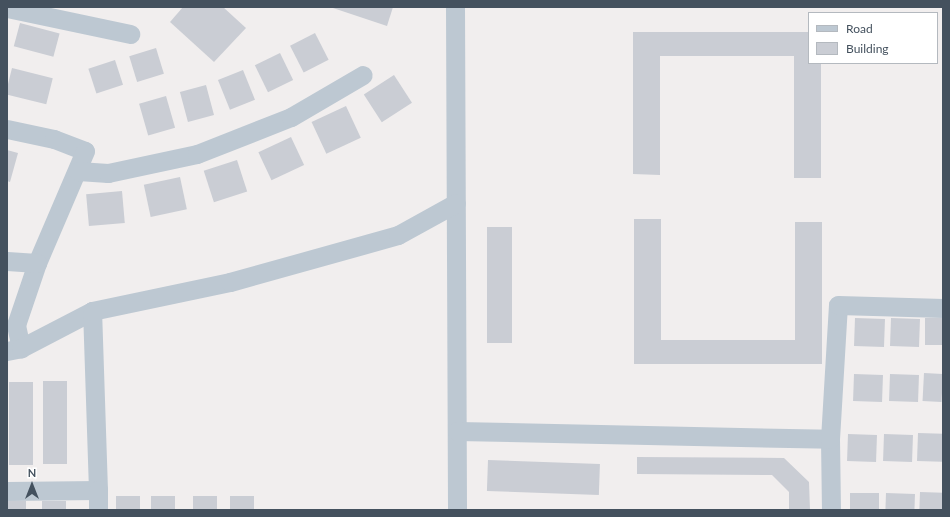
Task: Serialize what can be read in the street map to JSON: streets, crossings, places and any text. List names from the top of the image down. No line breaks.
{"legend":["Road","Building"],"north":"top"}
